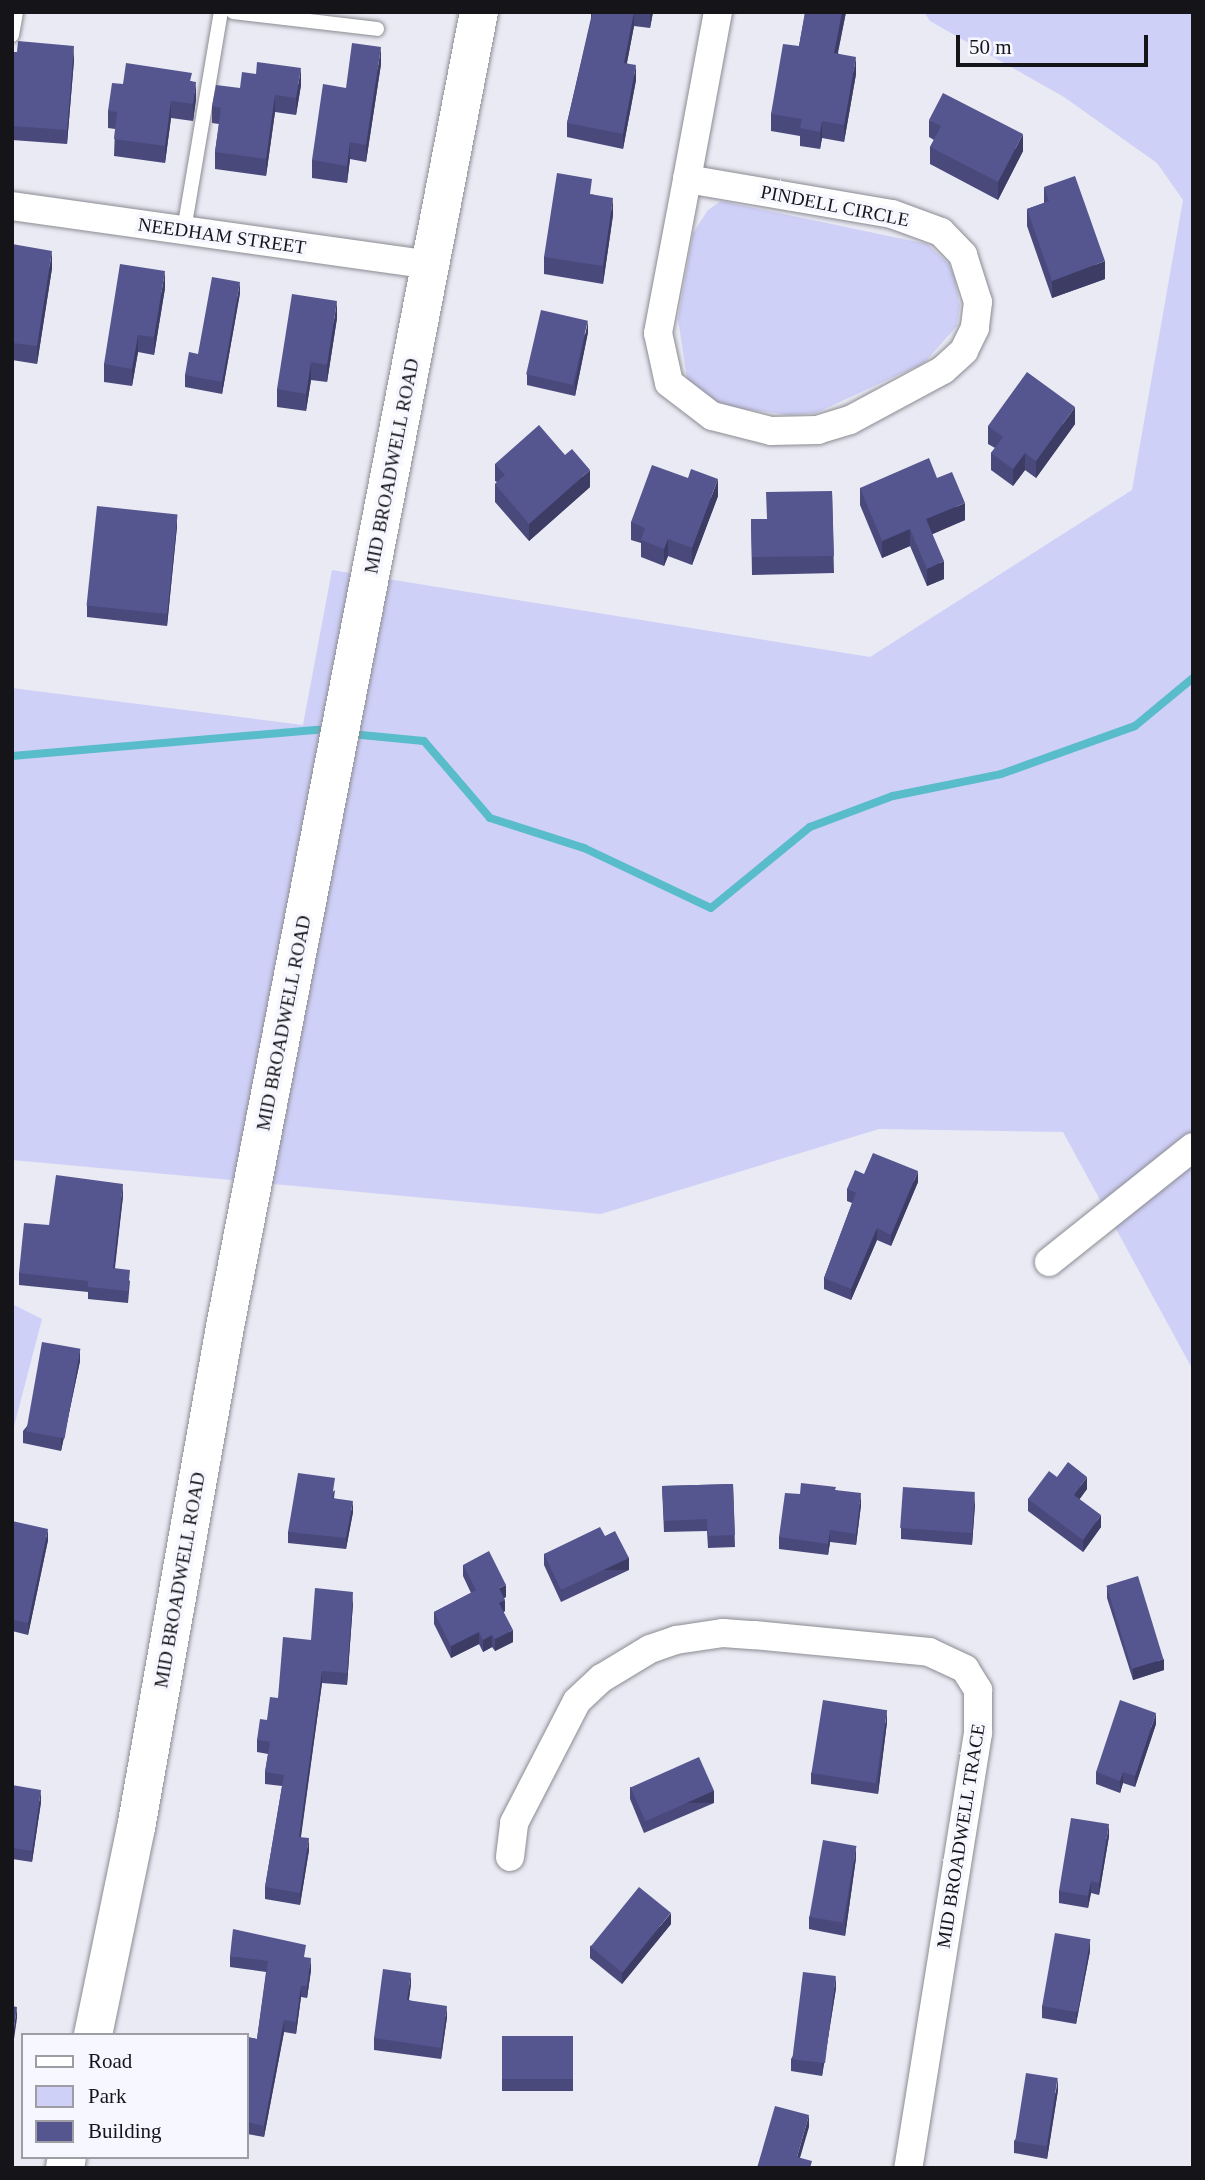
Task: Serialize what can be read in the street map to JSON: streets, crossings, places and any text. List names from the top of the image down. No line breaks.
{"streets":{"street":["PINDELL CIRCLE","NEEDHAM STREET","MID BROADWELL ROAD","MID BROADWELL TRACE"]},"crossings":[["NEEDHAM STREET","MID BROADWELL ROAD"]],"legend":["Road","Park","Building"],"scale_bar":"50 m"}
